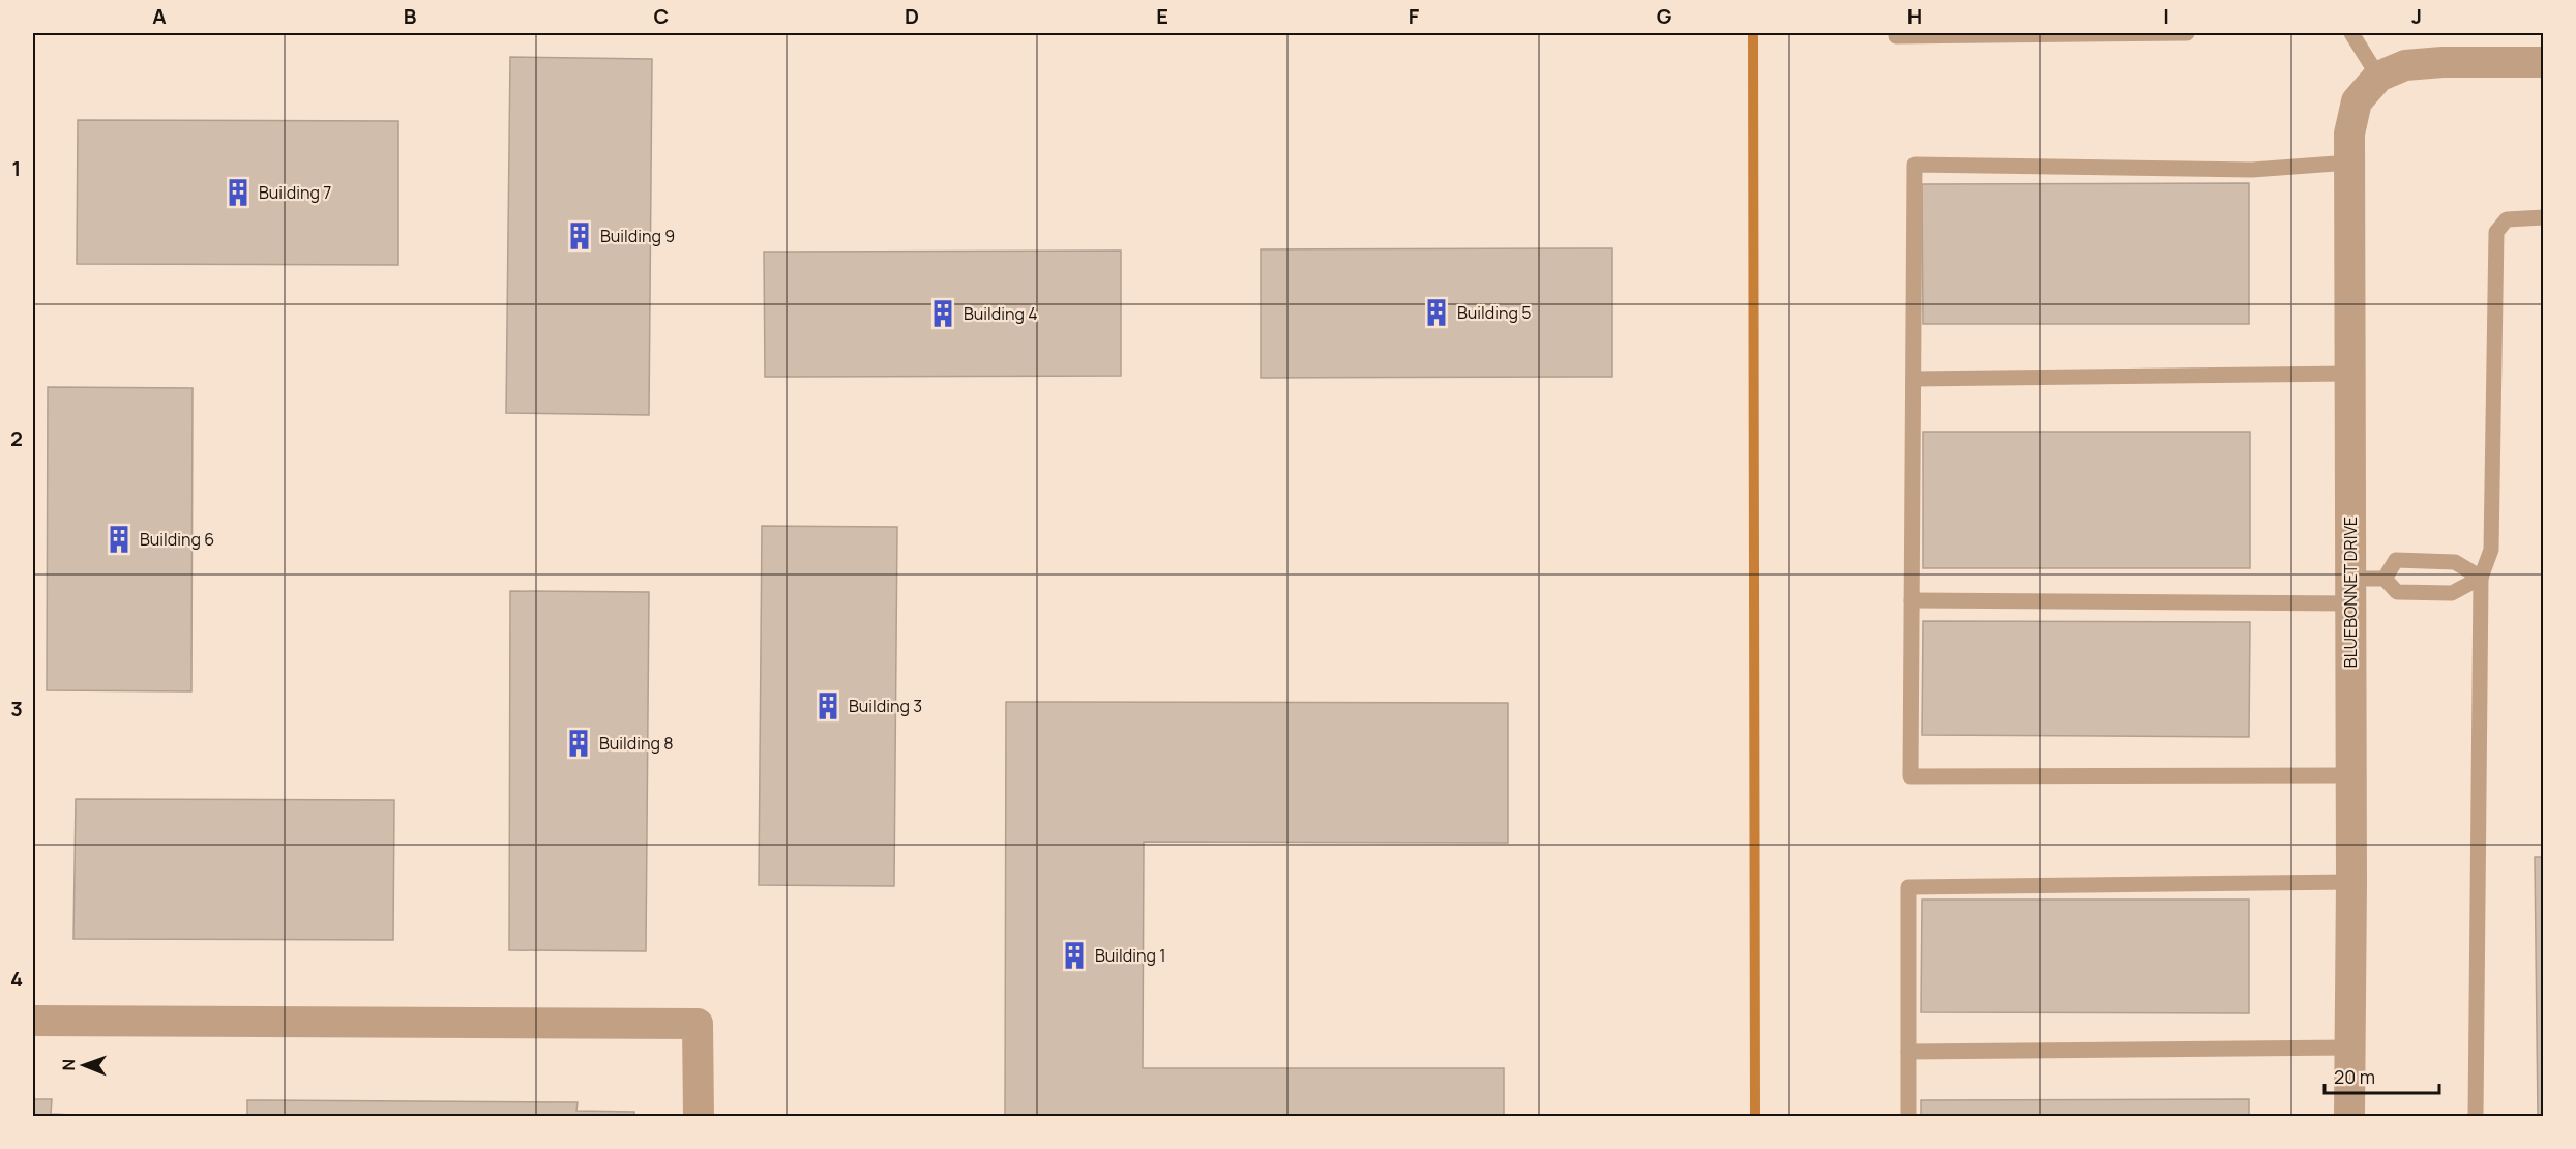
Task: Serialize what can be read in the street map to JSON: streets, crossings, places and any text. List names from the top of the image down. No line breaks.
{"streets":{"street":["BLUEBONNET DRIVE"]},"places":{"building":["Building 7","Building 9","Building 5","Building 4","Building 6","Building 3","Building 8","Building 1"]},"scale_bar":"20 m","north":"left","grid":{"columns":["A","B","C","D","E","F","G","H","I","J"],"rows":["1","2","3","4"]}}
